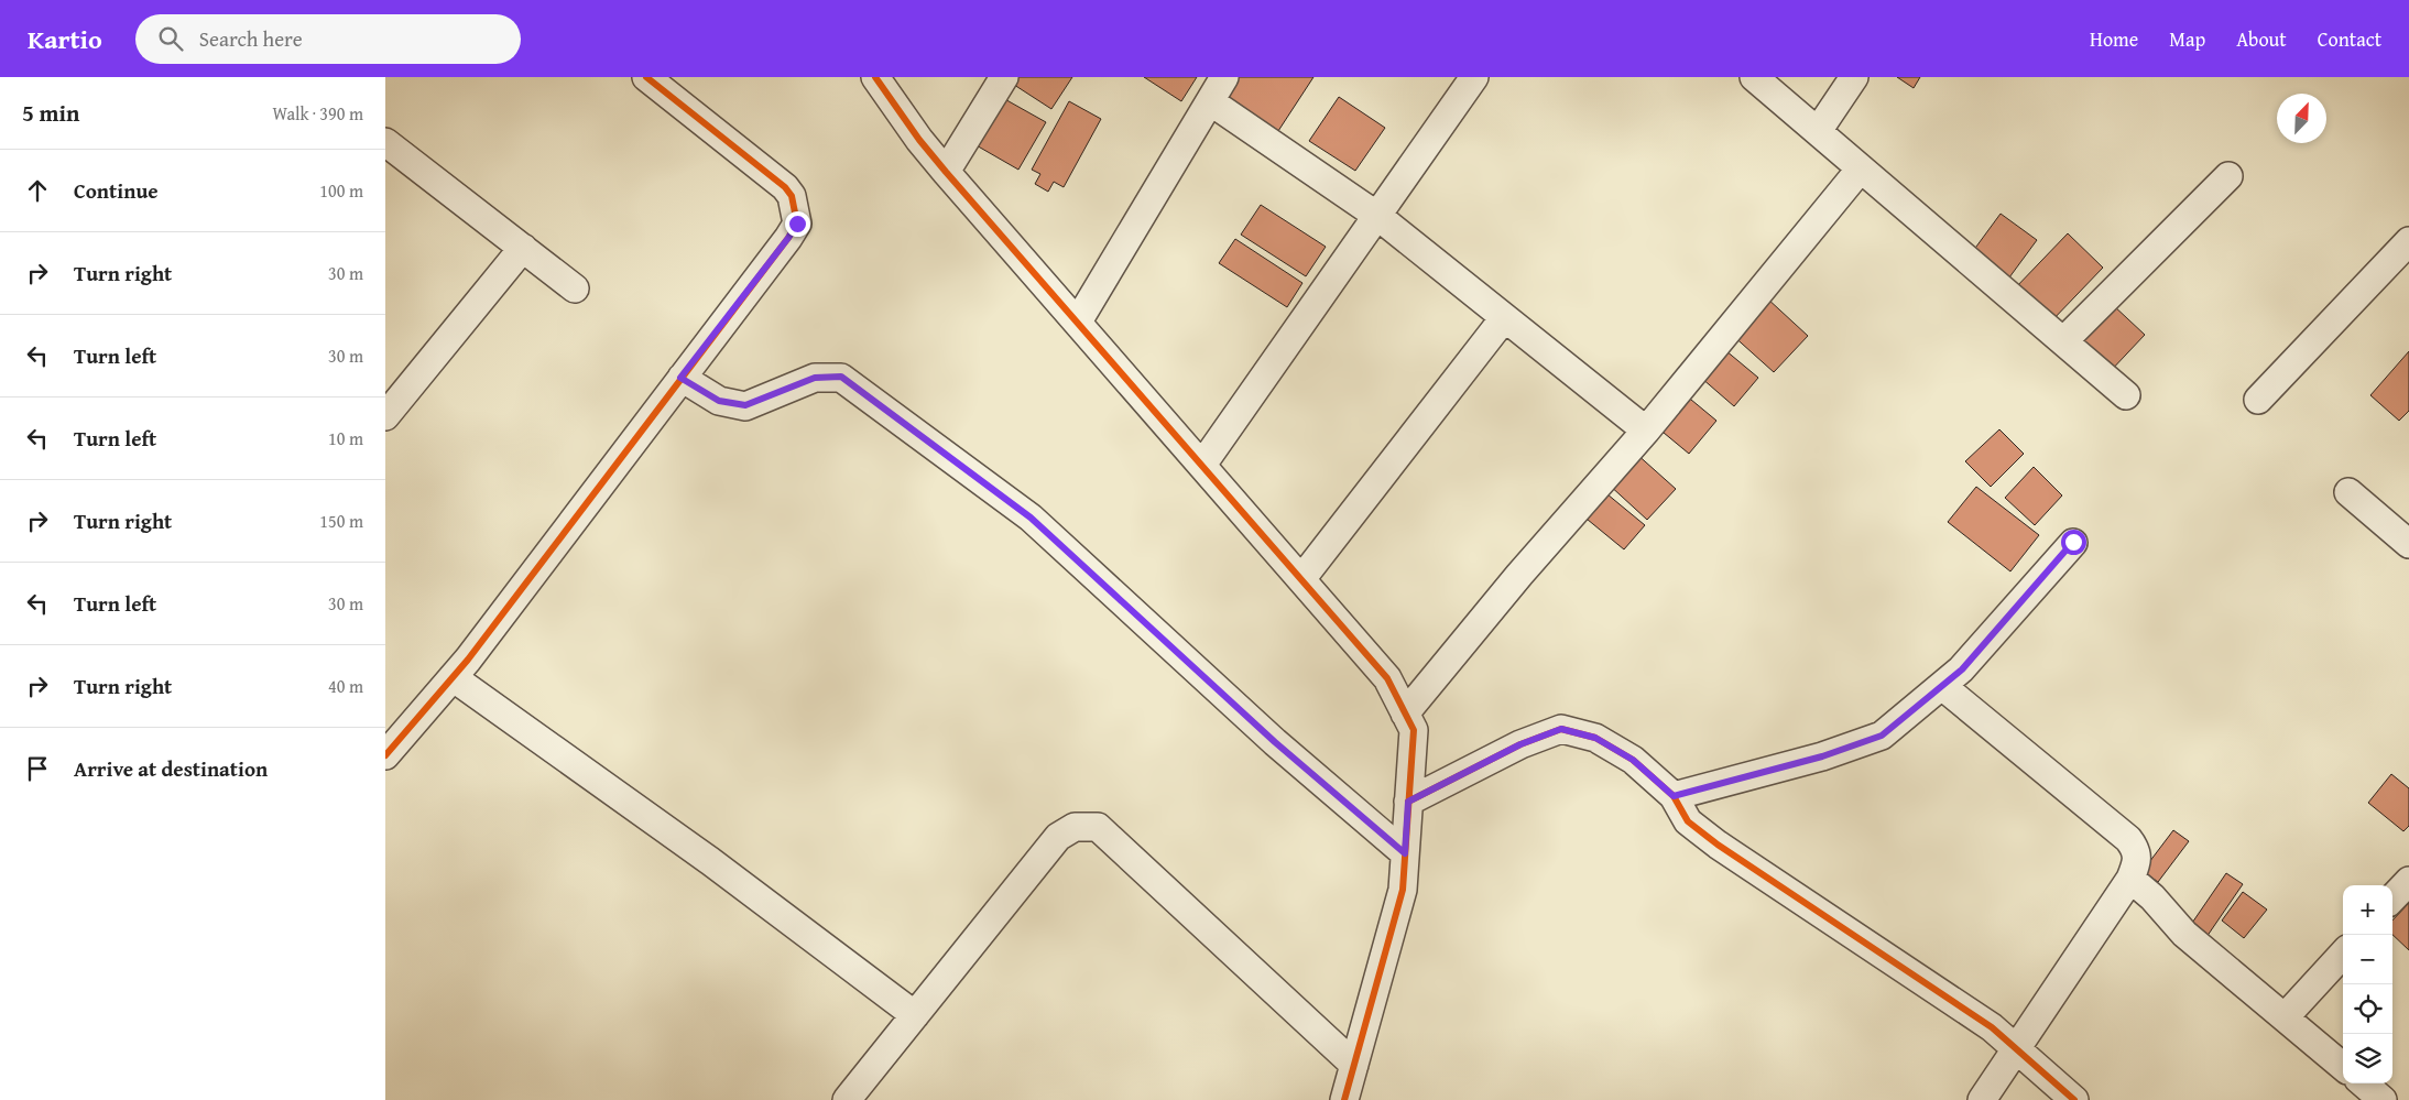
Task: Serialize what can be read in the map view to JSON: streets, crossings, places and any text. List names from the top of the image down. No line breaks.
{"north":"top right","page":{"header":"Kartio","search":"Search here","nav":["Home","Map","About","Contact"],"heading":["5 min","Walk · 390 m"],"list":[["Continue","100 m"],["Turn right","30 m"],["Turn left","30 m"],["Turn left","10 m"],["Turn right","150 m"],["Turn left","30 m"],["Turn right","40 m"],"Arrive at destination"],"map_buttons":["+","−"]}}
